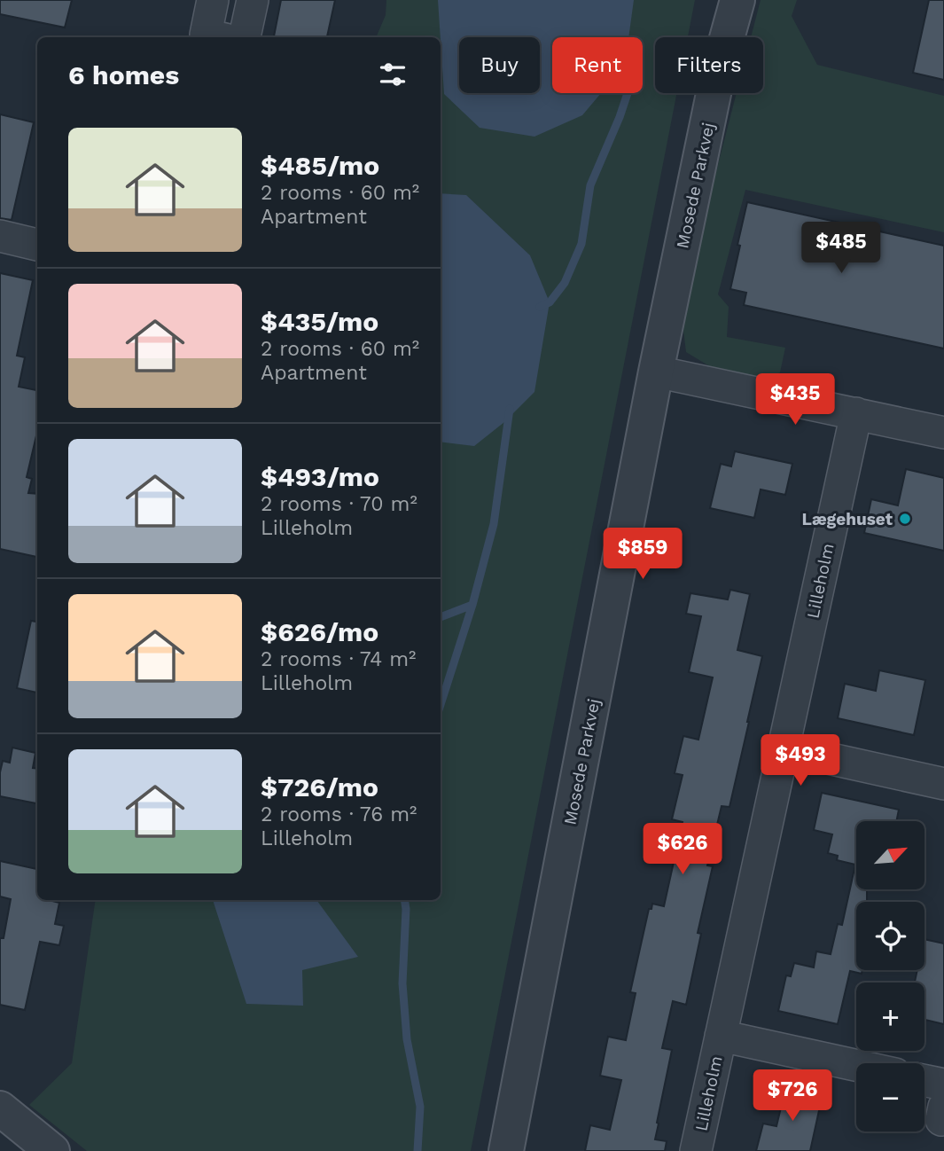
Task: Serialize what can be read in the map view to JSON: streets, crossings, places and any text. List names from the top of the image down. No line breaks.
{"streets":{"street":["Mosede Parkvej","Lilleholm"]},"places":["Lægehuset"],"north":"top right","page":{"chip":["Buy","Rent","Filters"],"heading":"6 homes","list":[{"name":"$485/mo","note":"2 rooms · 60 m² · Apartment"},{"name":"$435/mo","note":"2 rooms · 60 m² · Apartment"},{"name":"$493/mo","note":"2 rooms · 70 m² · Lilleholm"},{"name":"$626/mo","note":"2 rooms · 74 m² · Lilleholm"},{"name":"$726/mo","note":"2 rooms · 76 m² · Lilleholm"}],"price":["$485","$435","$859","$493","$626","$726"],"map_buttons":["+","−"]}}
